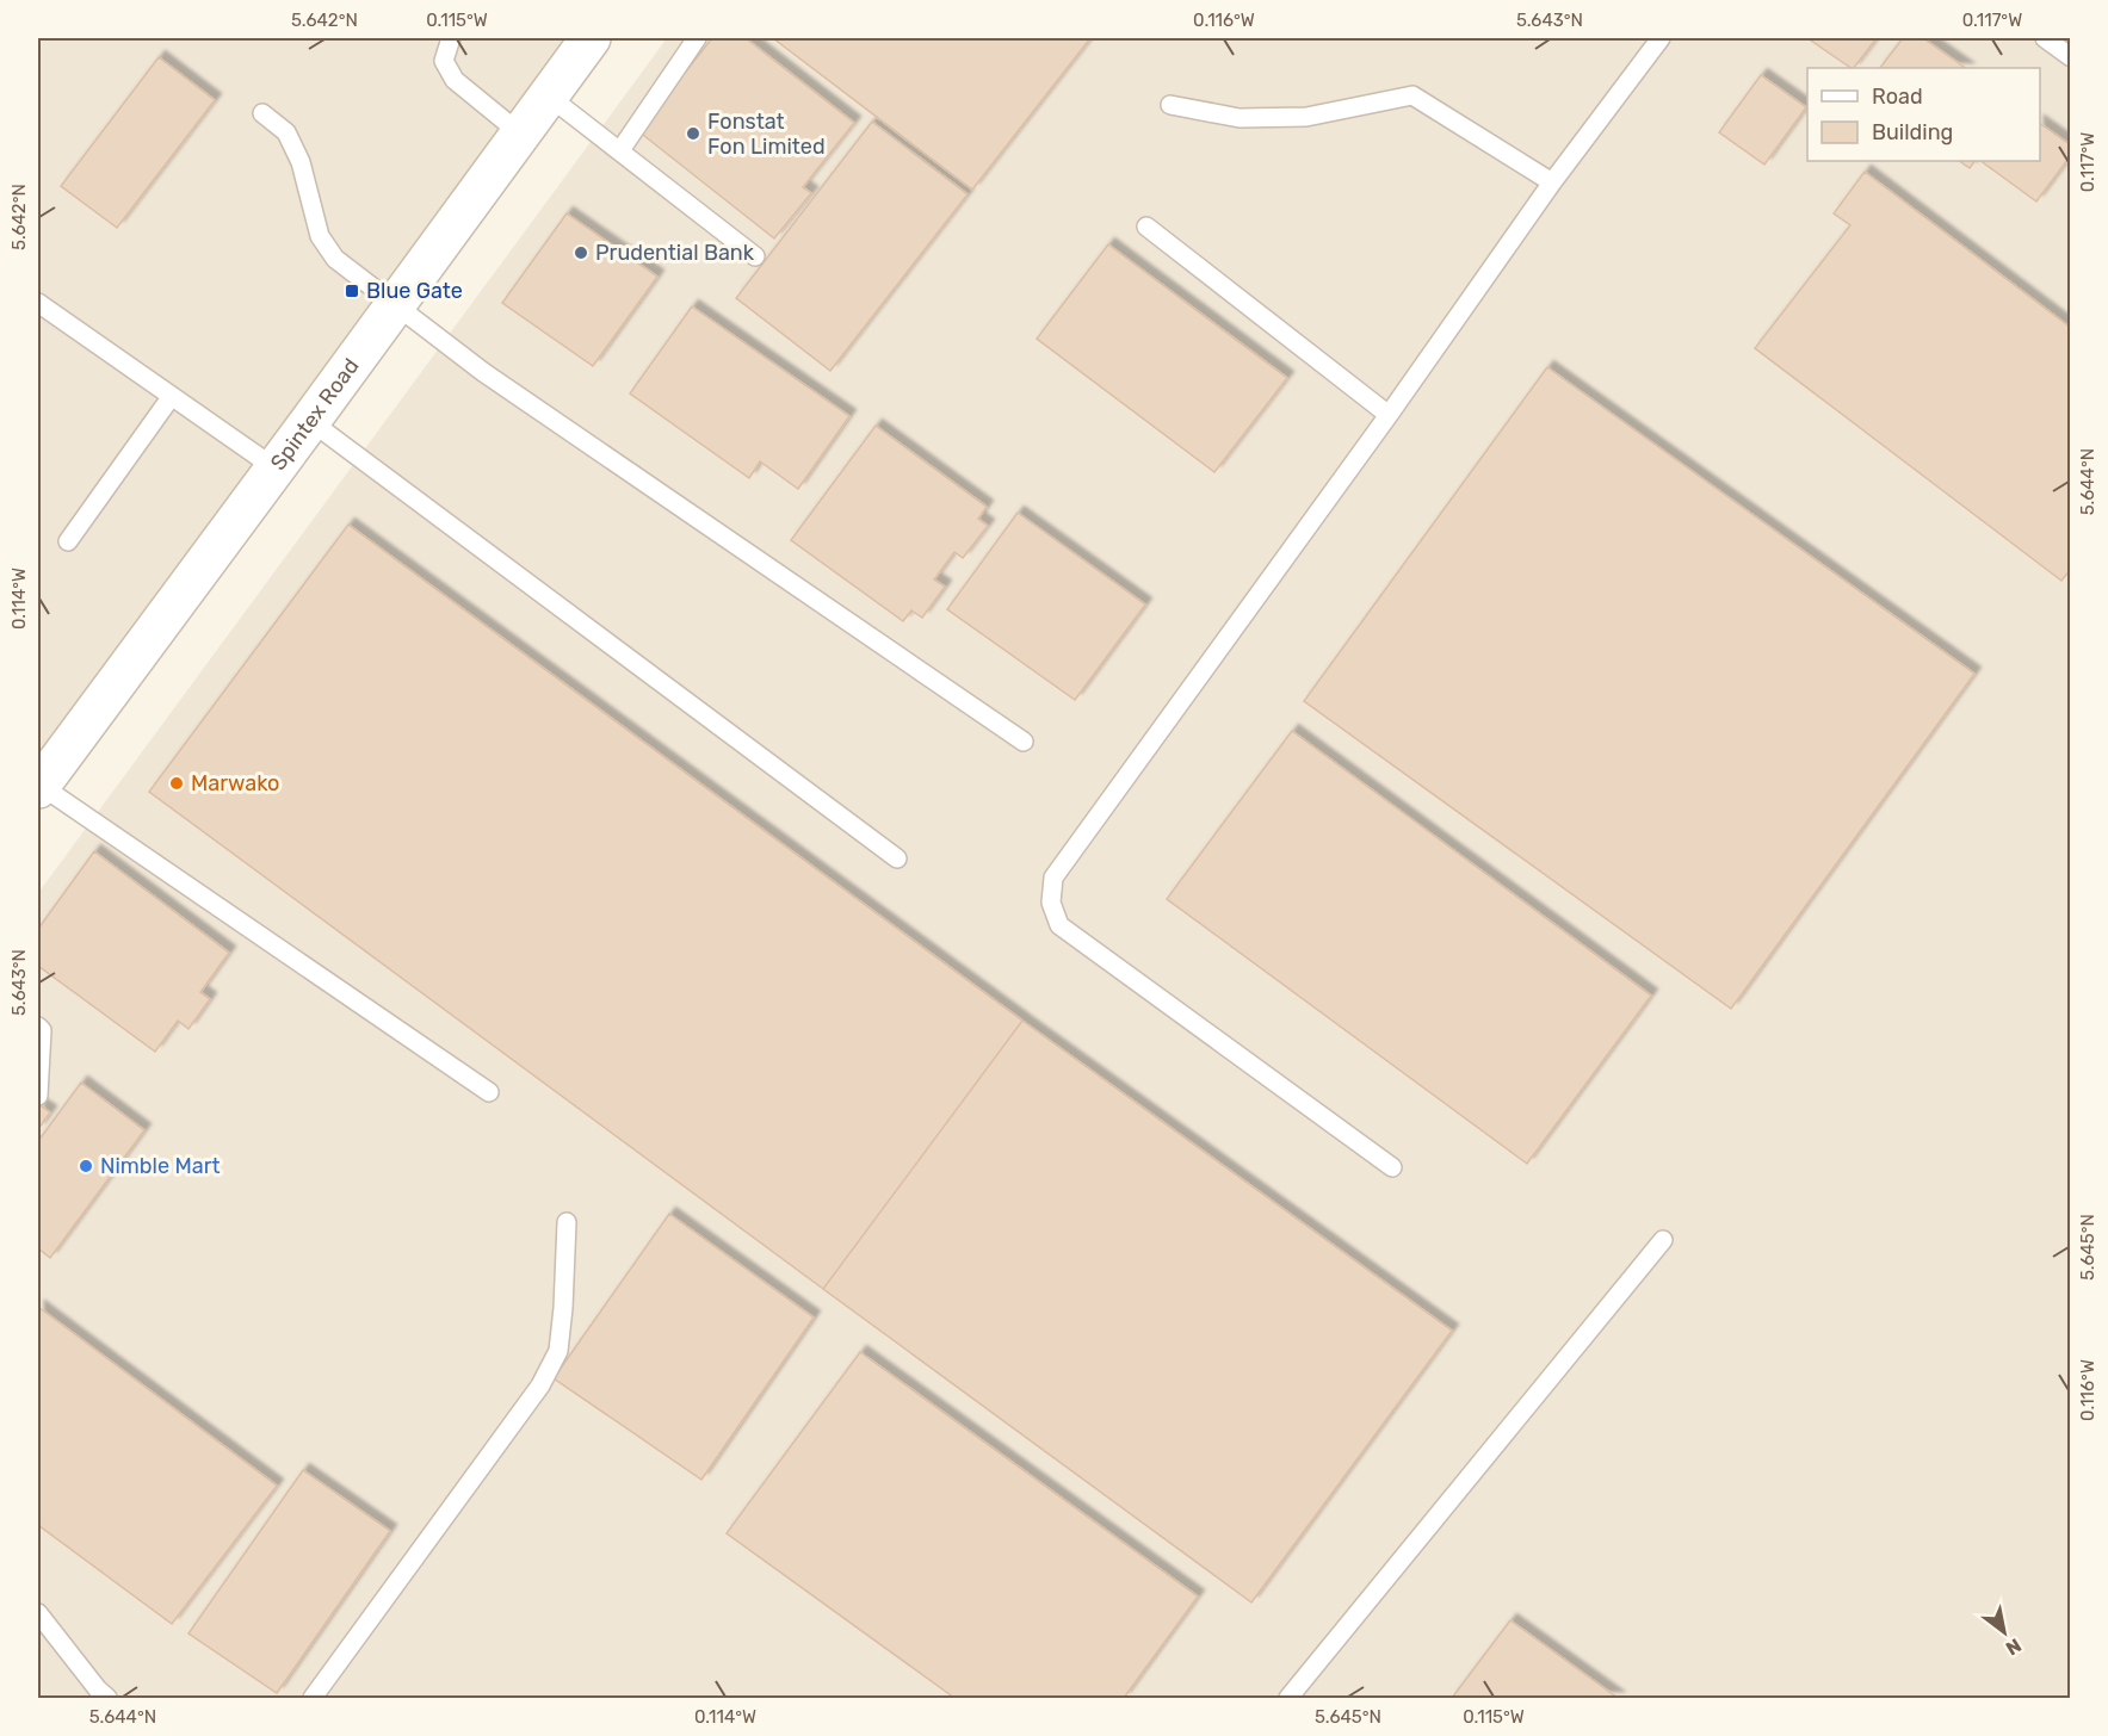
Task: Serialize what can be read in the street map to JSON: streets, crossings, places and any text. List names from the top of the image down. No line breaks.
{"streets":{"main road":["Spintex Road"]},"places":{"other":["Fonstat Fon Limited","Prudential Bank","Marwako","Nimble Mart"],"transit":["Blue Gate"]},"legend":["Road","Building"],"north":"bottom right","coordinates":["5.642°N","0.115°W","0.116°W","5.643°N","0.117°W","5.644°N","0.114°W","5.645°N"]}
